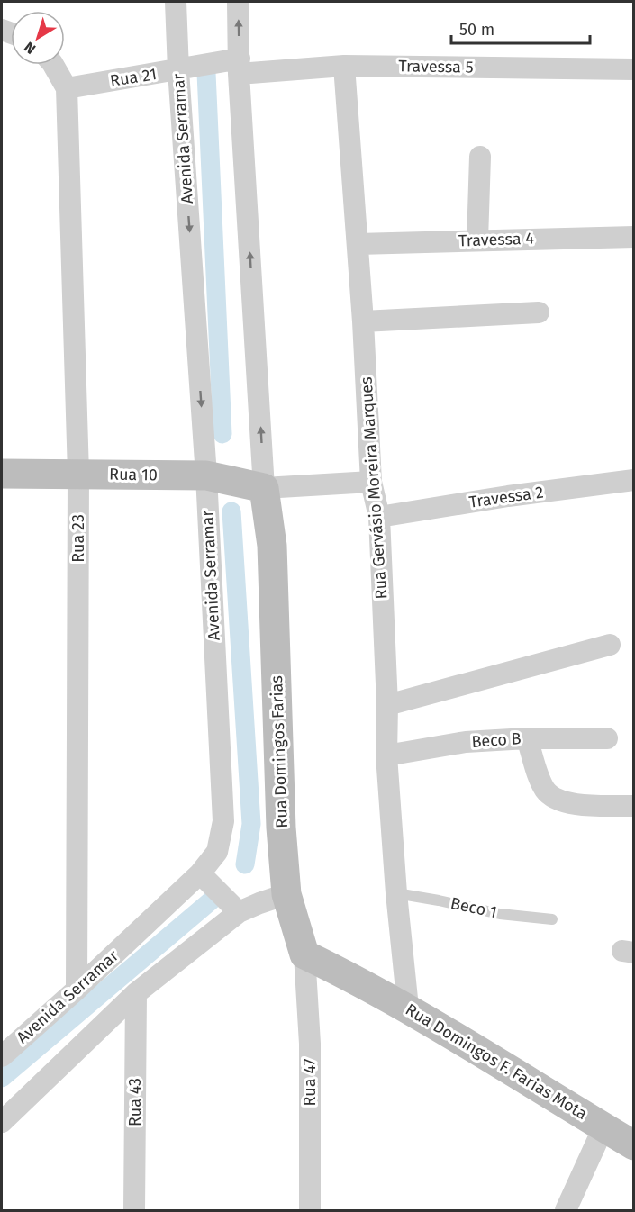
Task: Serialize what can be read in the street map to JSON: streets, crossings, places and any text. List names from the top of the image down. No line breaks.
{"streets":{"street":["Travessa 5","Rua 21","Avenida Serramar","Travessa 4","Rua 10","Rua Gervásio Moreira Marques","Travessa 2","Rua 23","Beco B","Rua Domingos Farias","Rua Domingos F. Farias Mota","Rua 47","Rua 43"],"lane":["Beco 1"]},"crossings":[["Travessa 5","Rua 21"],["Travessa 5","Rua Gervásio Moreira Marques"],["Rua 21","Avenida Serramar"],["Rua 21","Rua 23"],["Avenida Serramar","Rua 10"],["Avenida Serramar","Rua 23"],["Travessa 4","Rua Gervásio Moreira Marques"],["Rua 10","Rua 23"],["Rua 10","Rua Domingos Farias"],["Rua Gervásio Moreira Marques","Travessa 2"],["Rua Gervásio Moreira Marques","Beco B"],["Rua Gervásio Moreira Marques","Beco 1"],["Rua Gervásio Moreira Marques","Rua Domingos F. Farias Mota"],["Rua Domingos Farias","Rua Domingos F. Farias Mota"],["Rua Domingos Farias","Rua 47"],["Rua Domingos F. Farias Mota","Rua 47"]],"scale_bar":"50 m","north":"bottom left"}
